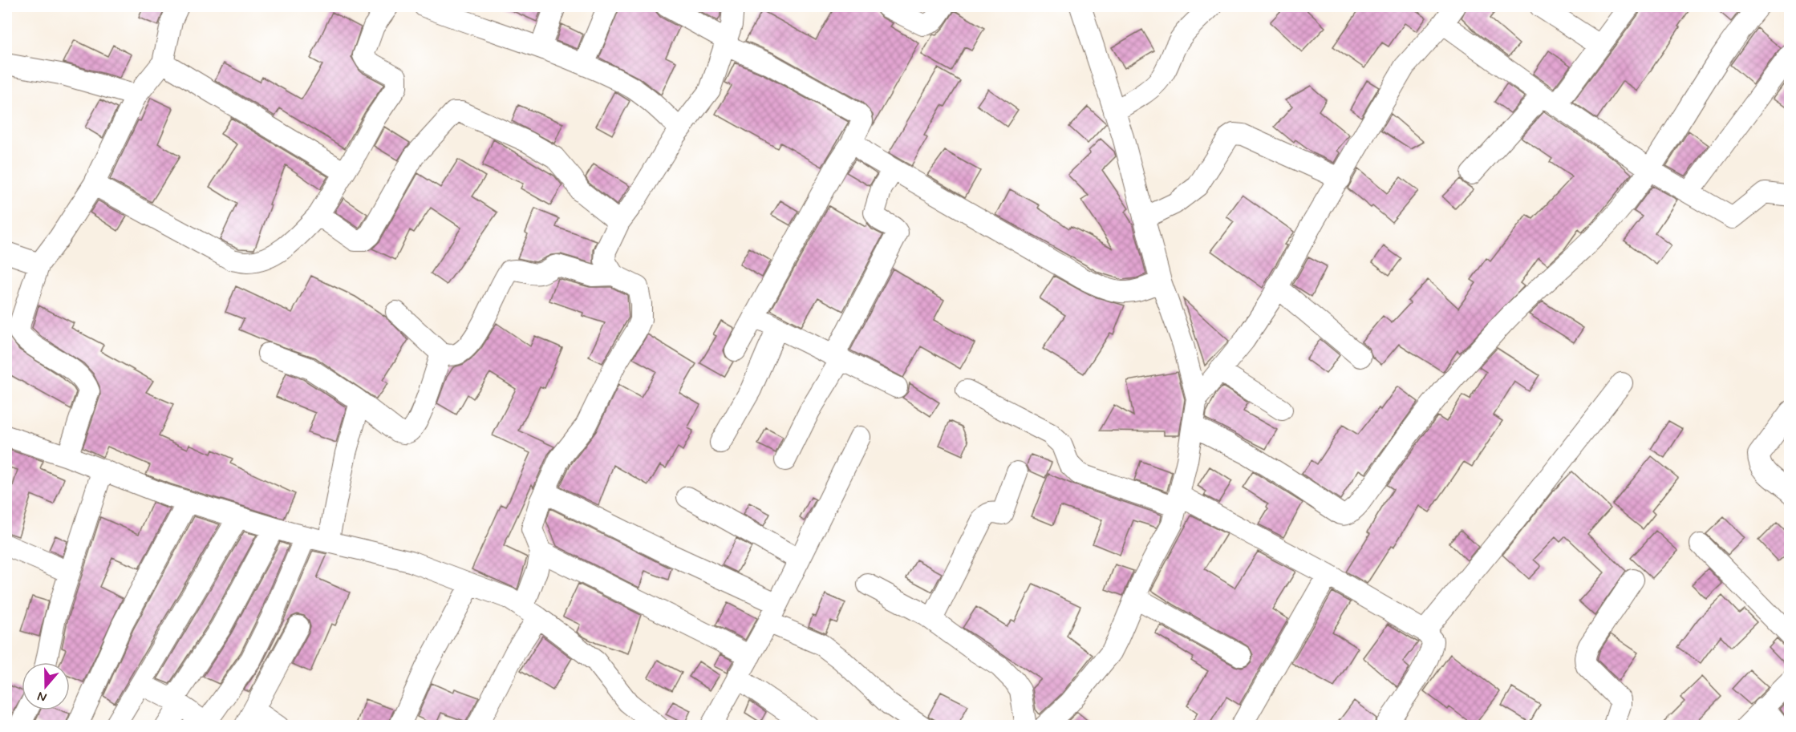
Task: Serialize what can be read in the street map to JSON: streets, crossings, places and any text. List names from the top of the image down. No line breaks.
{"north":"bottom"}
